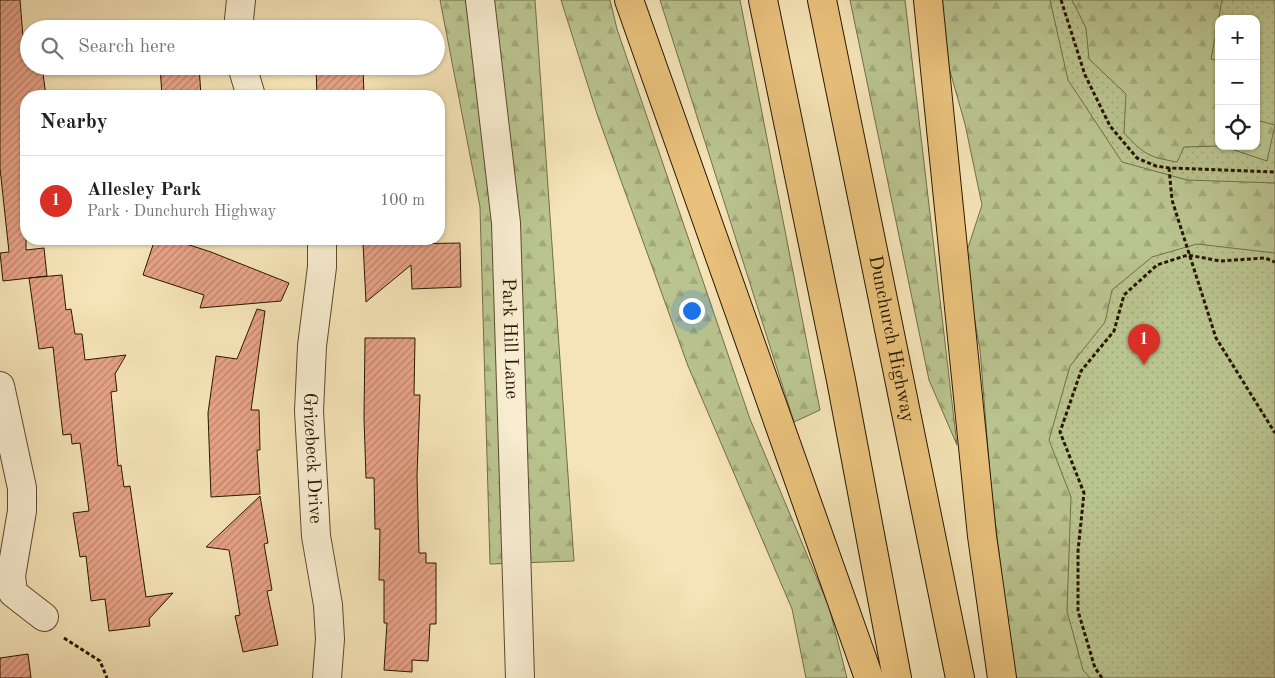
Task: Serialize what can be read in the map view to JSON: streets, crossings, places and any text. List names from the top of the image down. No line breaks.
{"streets":{"highway":["Dunchurch Highway"],"street":["Park Hill Lane","Grizebeck Drive"]},"page":{"map_buttons":["+","−"],"search":"Search here","heading":"Nearby","list":[{"mark":"1","name":"Allesley Park","note":"Park · Dunchurch Highway","value":"100 m"}],"pins":"1"}}
